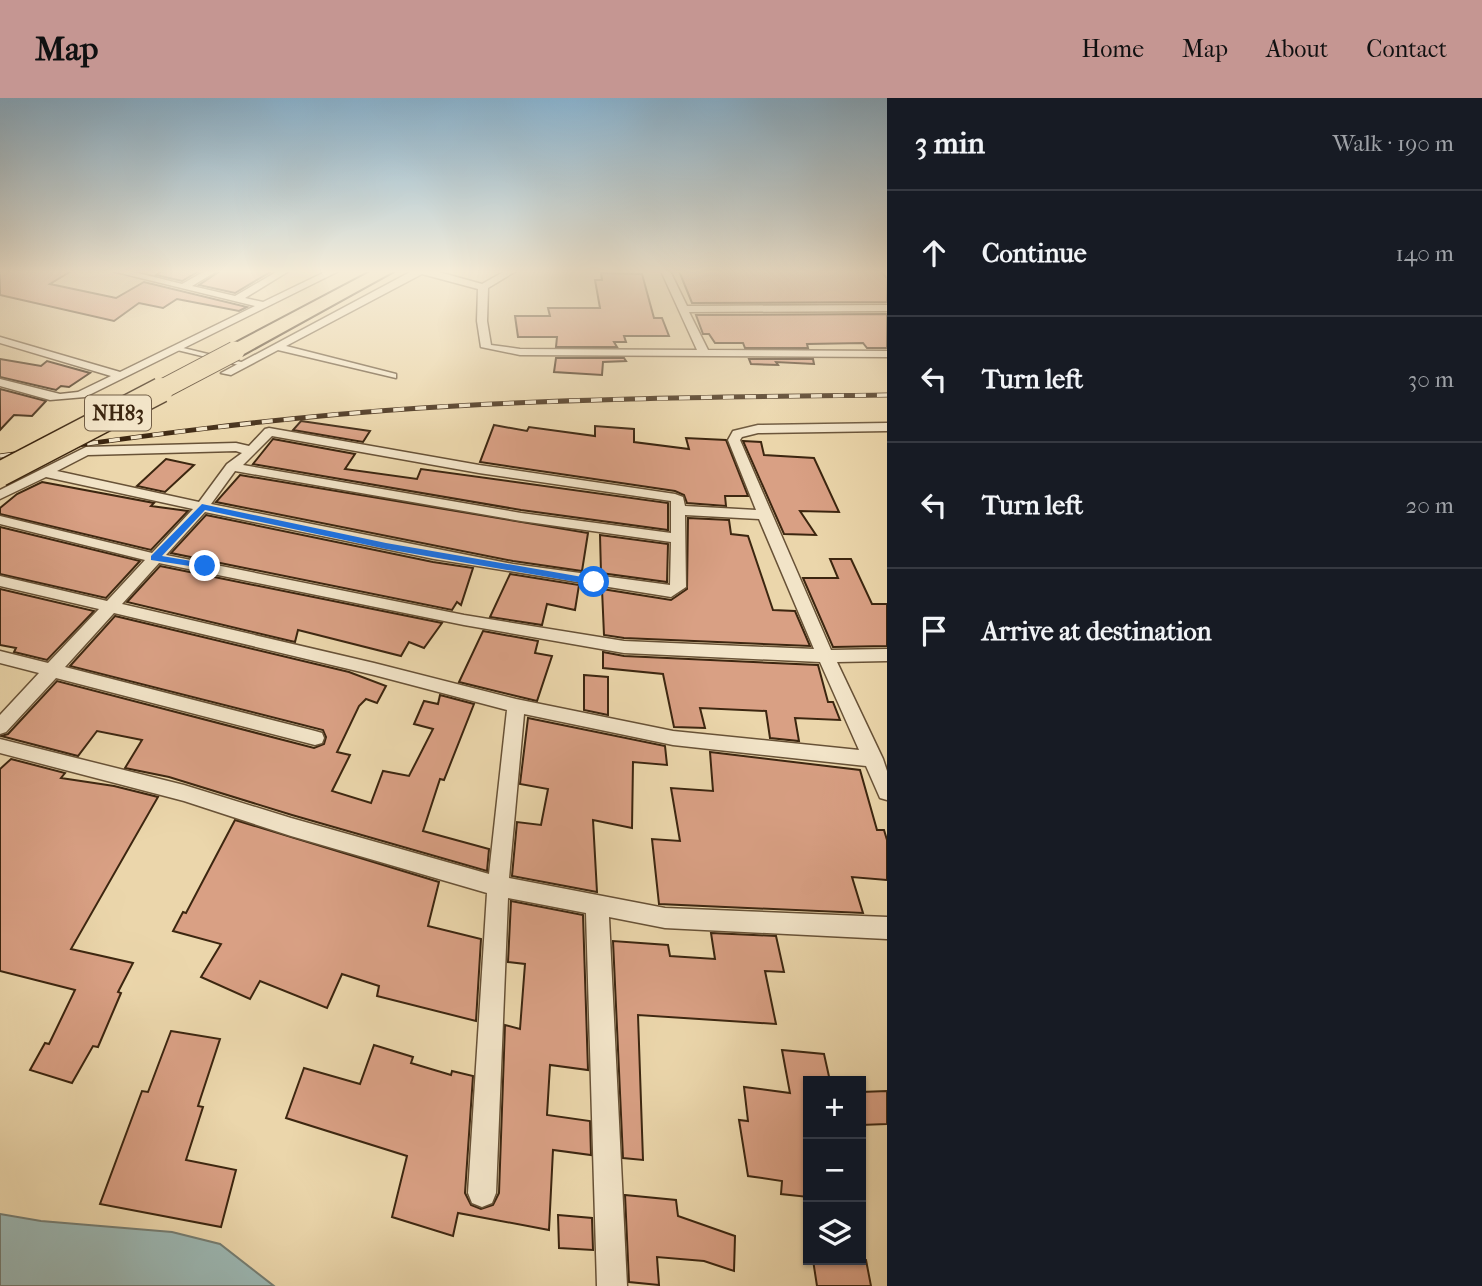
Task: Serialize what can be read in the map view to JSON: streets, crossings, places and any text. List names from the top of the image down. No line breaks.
{"streets":{"highway":["NH83"]},"page":{"header":"Map","nav":["Home","Map","About","Contact"],"heading":["3 min","Walk · 190 m"],"list":[["Continue","140 m"],["Turn left","30 m"],["Turn left","20 m"],"Arrive at destination"],"map_buttons":["+","−"]}}
